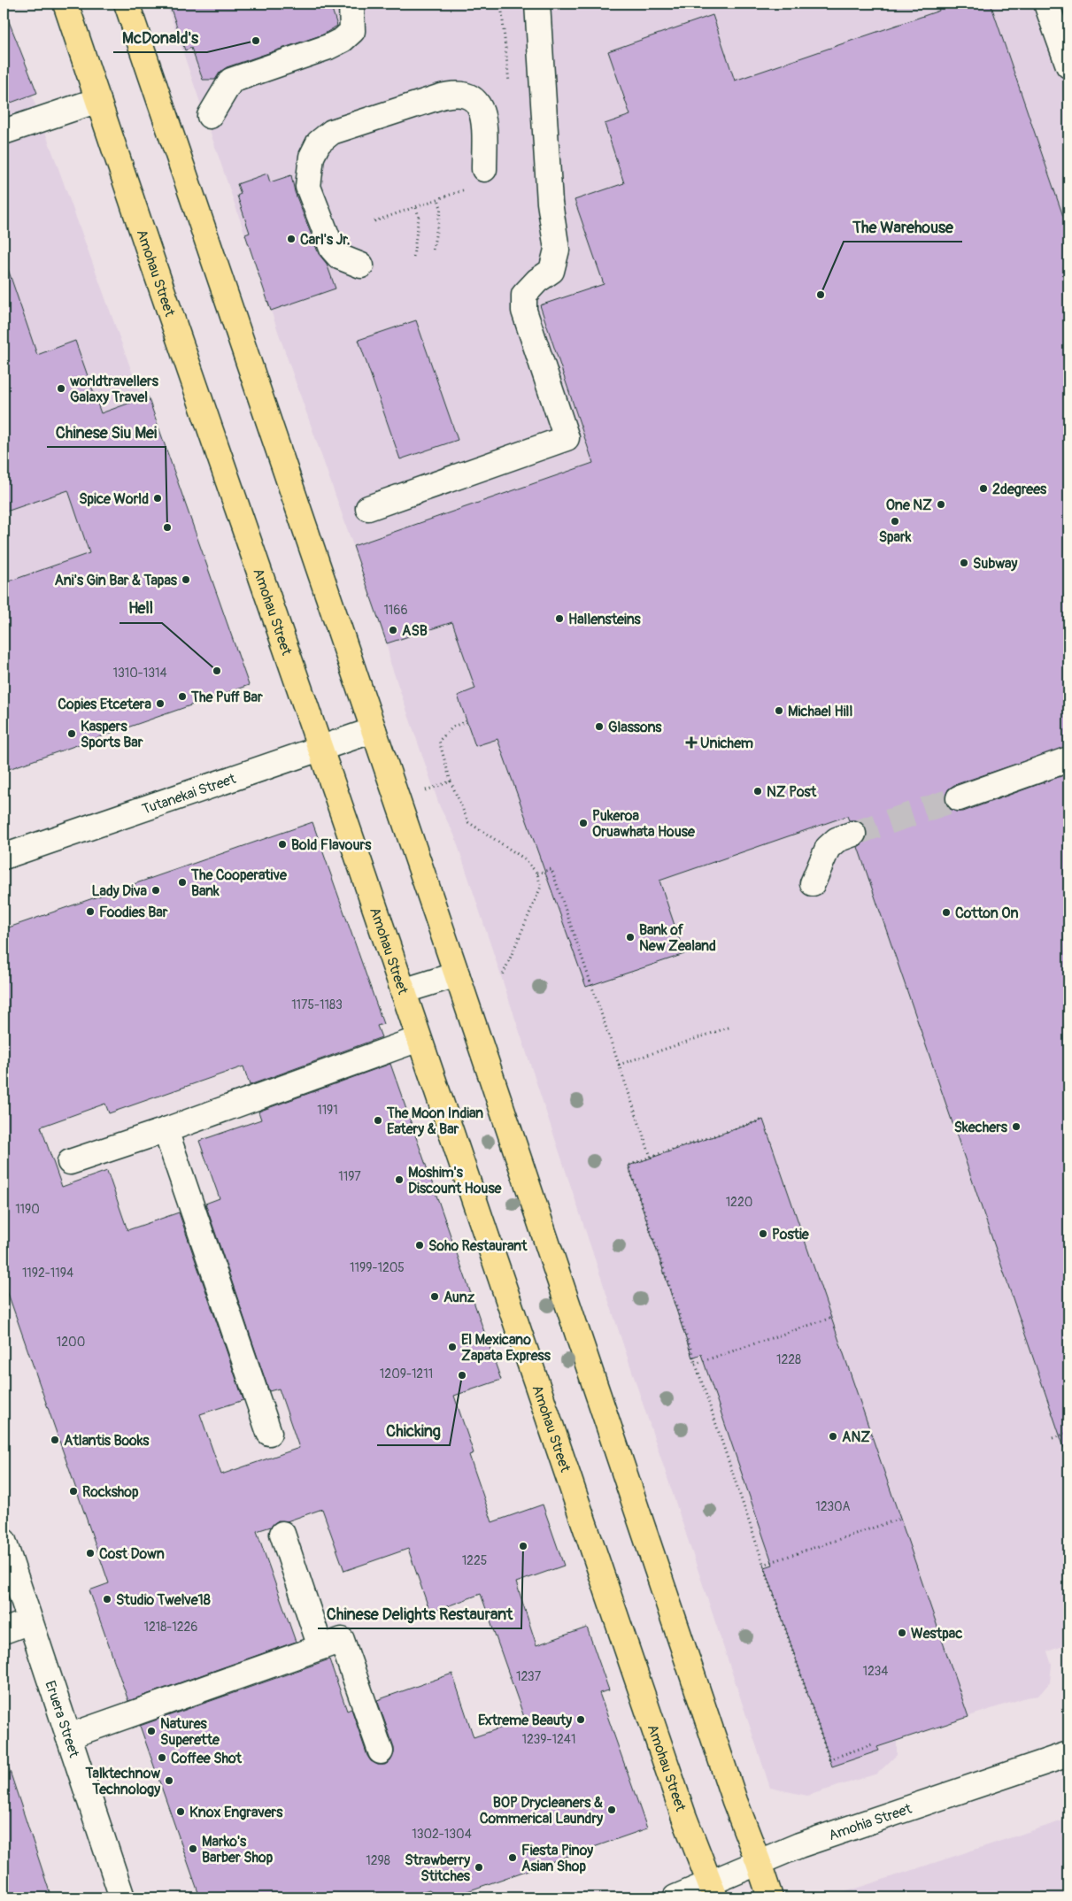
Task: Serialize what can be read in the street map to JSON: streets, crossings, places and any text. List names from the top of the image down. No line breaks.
{"streets":{"main road":["Amohau Street"],"street":["Tutanekai Street","Eruera Street","Amohia Street"]},"crossings":[["Amohau Street","Tutanekai Street"],["Amohau Street","Amohia Street"]],"places":{"other":["McDonald's","Carl's Jr.","The Warehouse","worldtravellers Galaxy Travel","2degrees","Spice World","One NZ","Spark","Chinese Siu Mei","Subway","Ani's Gin Bar & Tapas","Hallensteins","ASB","Hell","The Puff Bar","Copies Etcetera","Michael Hill","Glassons","Kaspers Sports Bar","NZ Post","Pukeroa Oruawhata House","Bold Flavours","The Cooperative Bank","Lady Diva","Foodies Bar","Cotton On","Bank of New Zealand","The Moon Indian Eatery & Bar","Skechers","Moshim's Discount House","Postie","Soho Restaurant","Aunz","El Mexicano Zapata Express","Chicking","ANZ","Atlantis Books","Rockshop","Chinese Delights Restaurant","Cost Down","Studio Twelve18","Westpac","Extreme Beauty","Natures Superette","Coffee Shot","Talktechnow Technology","BOP Drycleaners & Commerical Laundry","Knox Engravers","Marko's Barber Shop","Fiesta Pinoy Asian Shop","Strawberry Stitches"],"health":["Unichem"]},"house_numbers":["1166","1310-1314","1175-1183","1191","1197","1220","1190","1199-1205","1192-1194","1200","1228","1209-1211","1230A","1225","1218-1226","1234","1237","1239-1241","1302-1304","1298"]}
